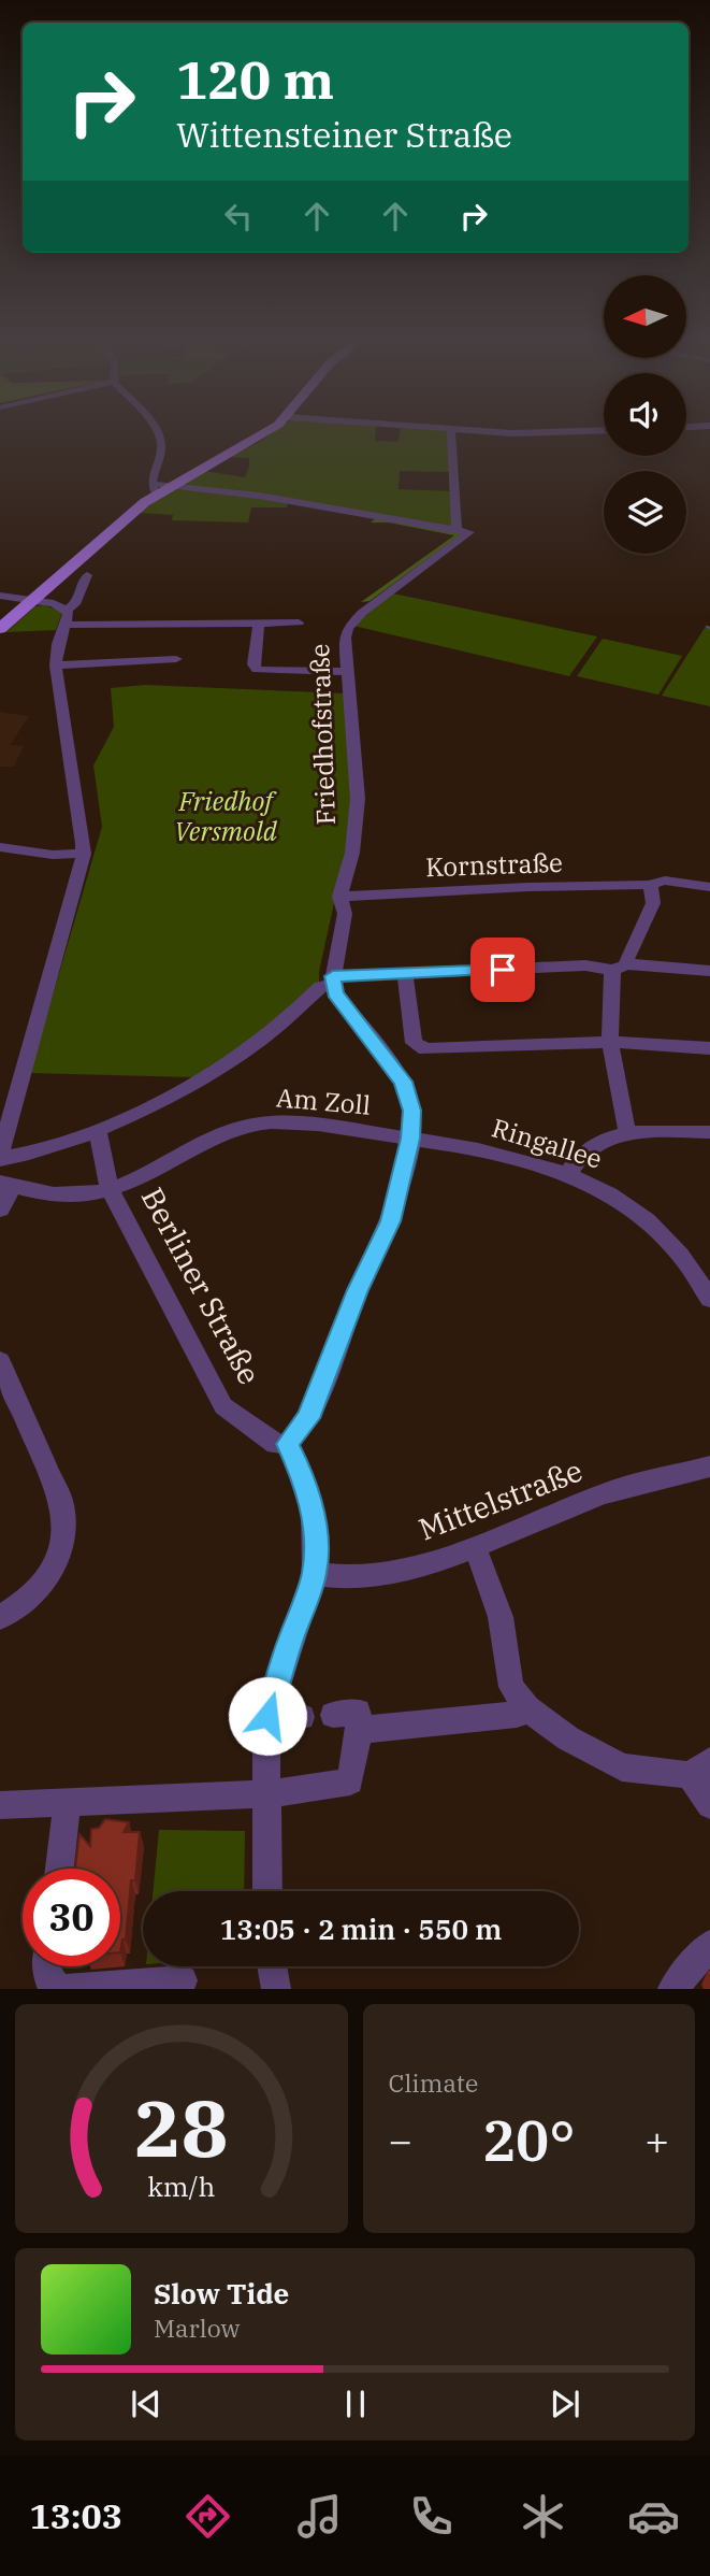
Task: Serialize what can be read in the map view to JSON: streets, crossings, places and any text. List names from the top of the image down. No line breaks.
{"streets":{"street":["Friedhofstraße","Kornstraße","Am Zoll","Ringallee","Berliner Straße","Mittelstraße"]},"crossings":[["Friedhofstraße","Kornstraße"],["Friedhofstraße","Am Zoll"],["Am Zoll","Ringallee"],["Am Zoll","Berliner Straße"]],"parks":["Friedhof Versmold"],"north":"left","page":{"turn":["120 m","Wittensteiner Straße"],"limit":"30","trip":"13:05 · 2 min · 550 m","tile":"Climate","heat":["−","20°","+"],"song":["Slow Tide","Marlow"],"tabs":"13:03","gauge":["28","km/h"]}}
